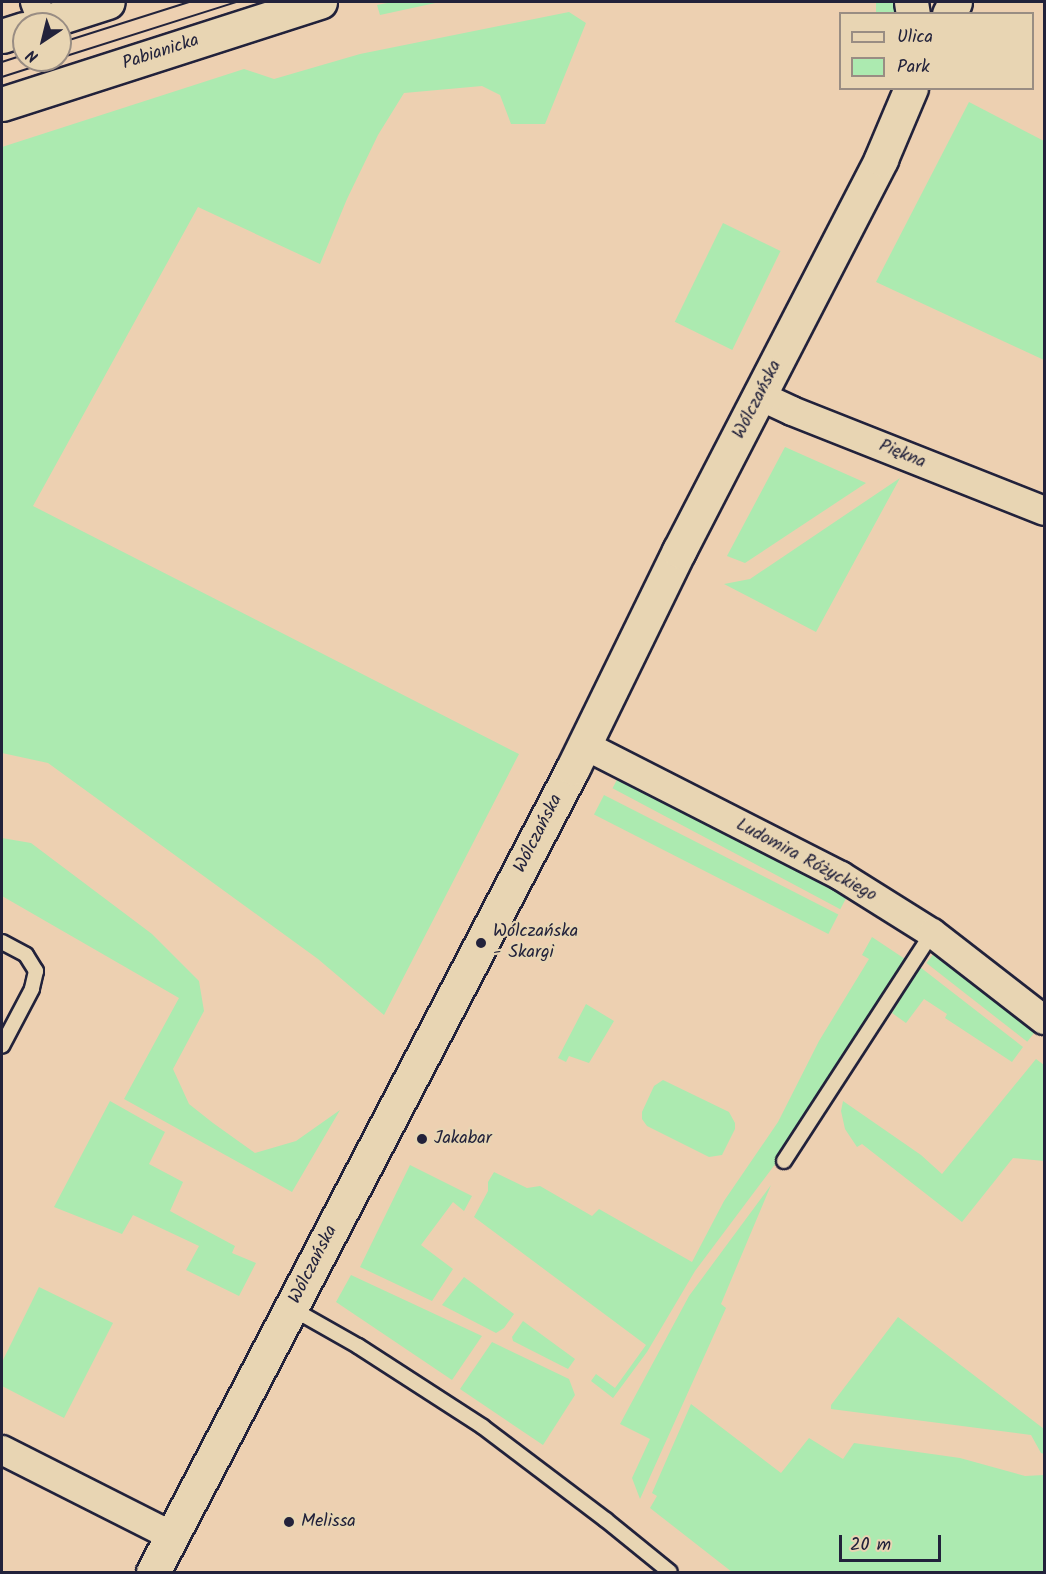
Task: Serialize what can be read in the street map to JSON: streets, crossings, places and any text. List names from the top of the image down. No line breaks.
{"streets":{"street":["Pabianicka","Wólczańska","Piękna","Ludomira Różyckiego"]},"crossings":[["Wólczańska","Piękna"],["Wólczańska","Ludomira Różyckiego"]],"places":["Wólczańska - Skargi","Jakabar","Melissa"],"legend":["Ulica","Park"],"scale_bar":"20 m","north":"bottom left"}
